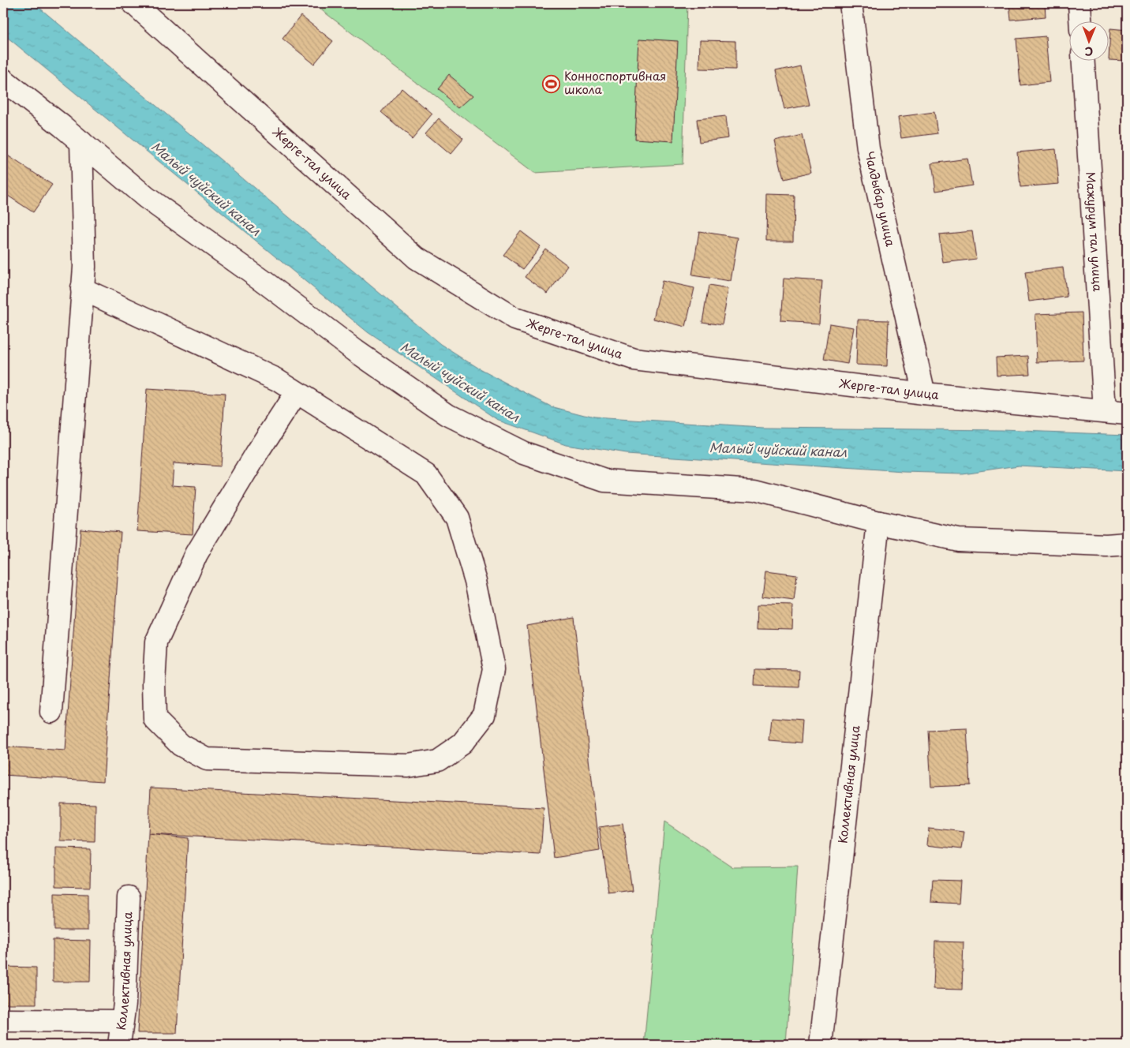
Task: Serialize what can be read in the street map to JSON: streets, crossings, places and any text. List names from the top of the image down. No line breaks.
{"streets":{"street":["Жерге-тал улица","Чалдыбар улица","Мажурум тал улица","Коллективная улица"]},"crossings":[["Жерге-тал улица","Чалдыбар улица"],["Жерге-тал улица","Мажурум тал улица"]],"water":["Малый чуйский канал"],"places":{"sports":["Конноспортивная школа"]},"north":"bottom"}
